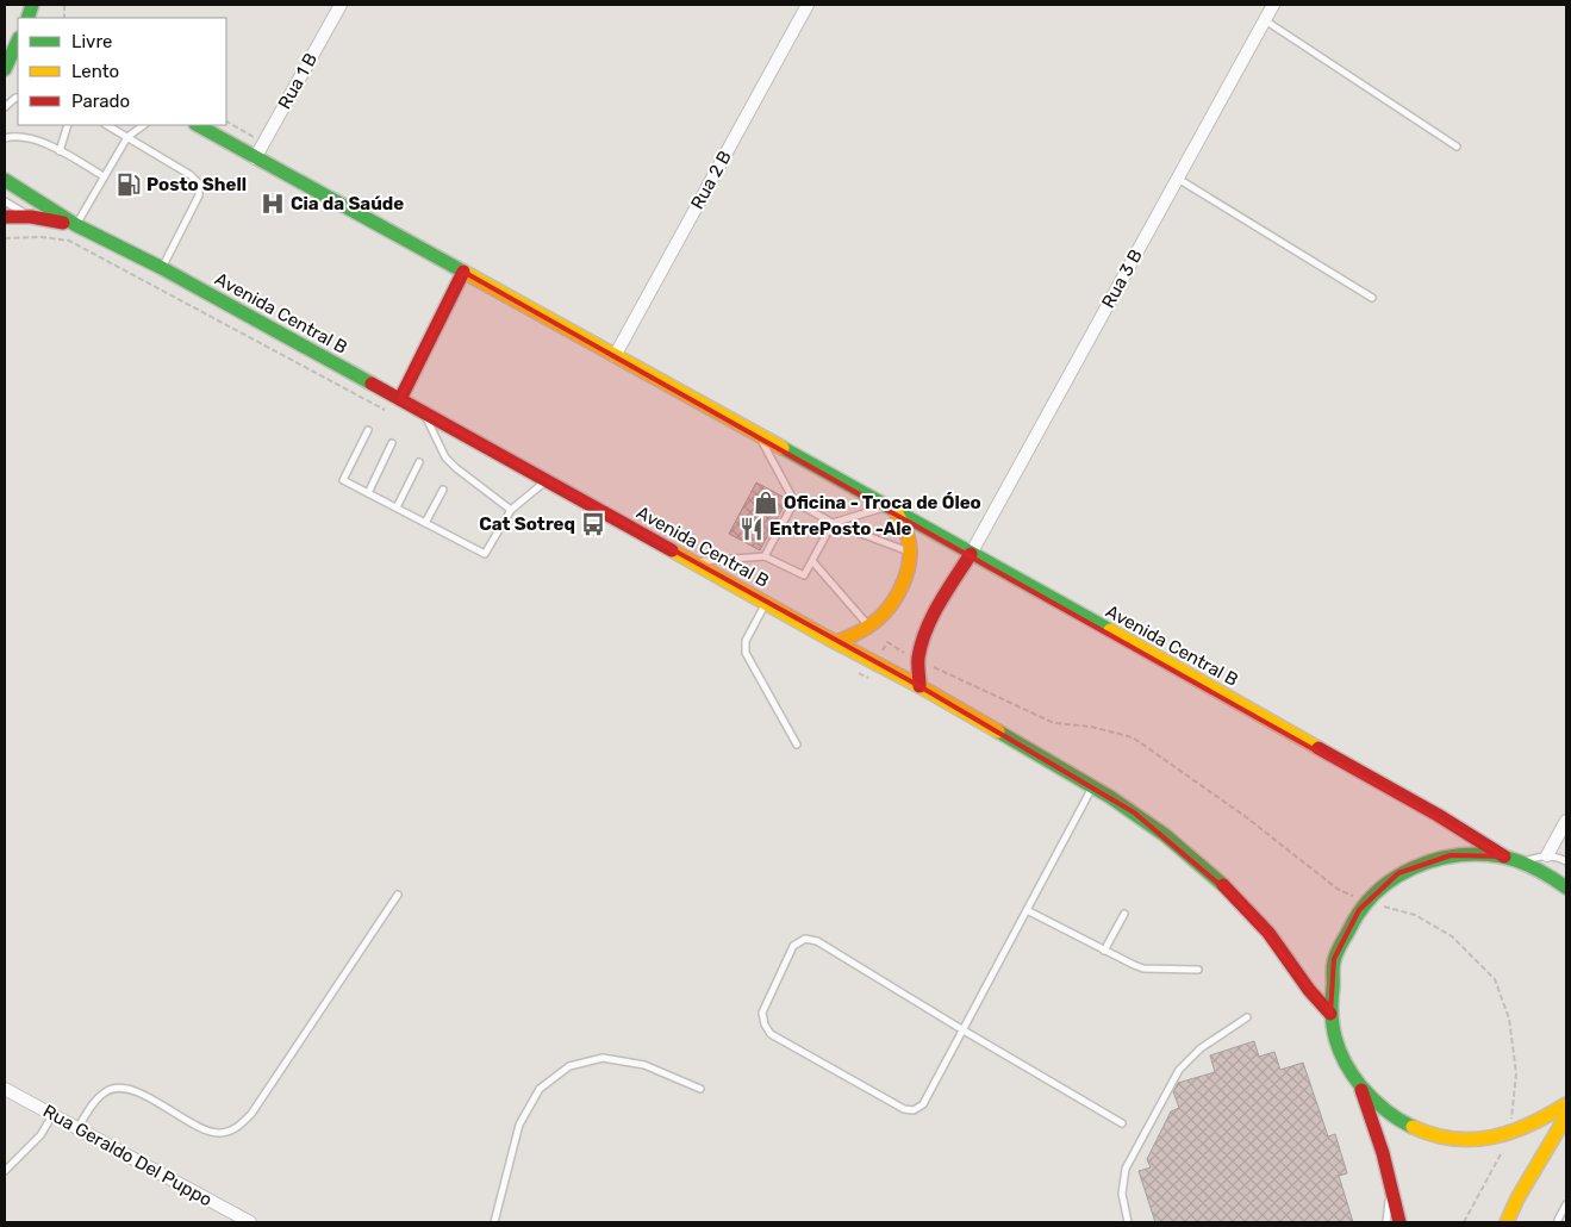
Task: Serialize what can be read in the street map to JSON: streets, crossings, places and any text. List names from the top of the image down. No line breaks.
{"streets":{"main road":["Avenida Central B"],"street":["Rua 1 B","Rua 2 B","Rua 3 B","Rua Geraldo Del Puppo"]},"crossings":[["Rua 1 B","Avenida Central B"],["Rua 2 B","Avenida Central B"],["Rua 3 B","Avenida Central B"]],"places":{"fuel station":["Posto Shell"],"hospital":["Cia da Saúde"],"shop":["Oficina - Troca de Óleo"],"bus stop":["Cat Sotreq"],"restaurant":["EntrePosto -Ale"]},"legend":["Livre","Lento","Parado"]}
